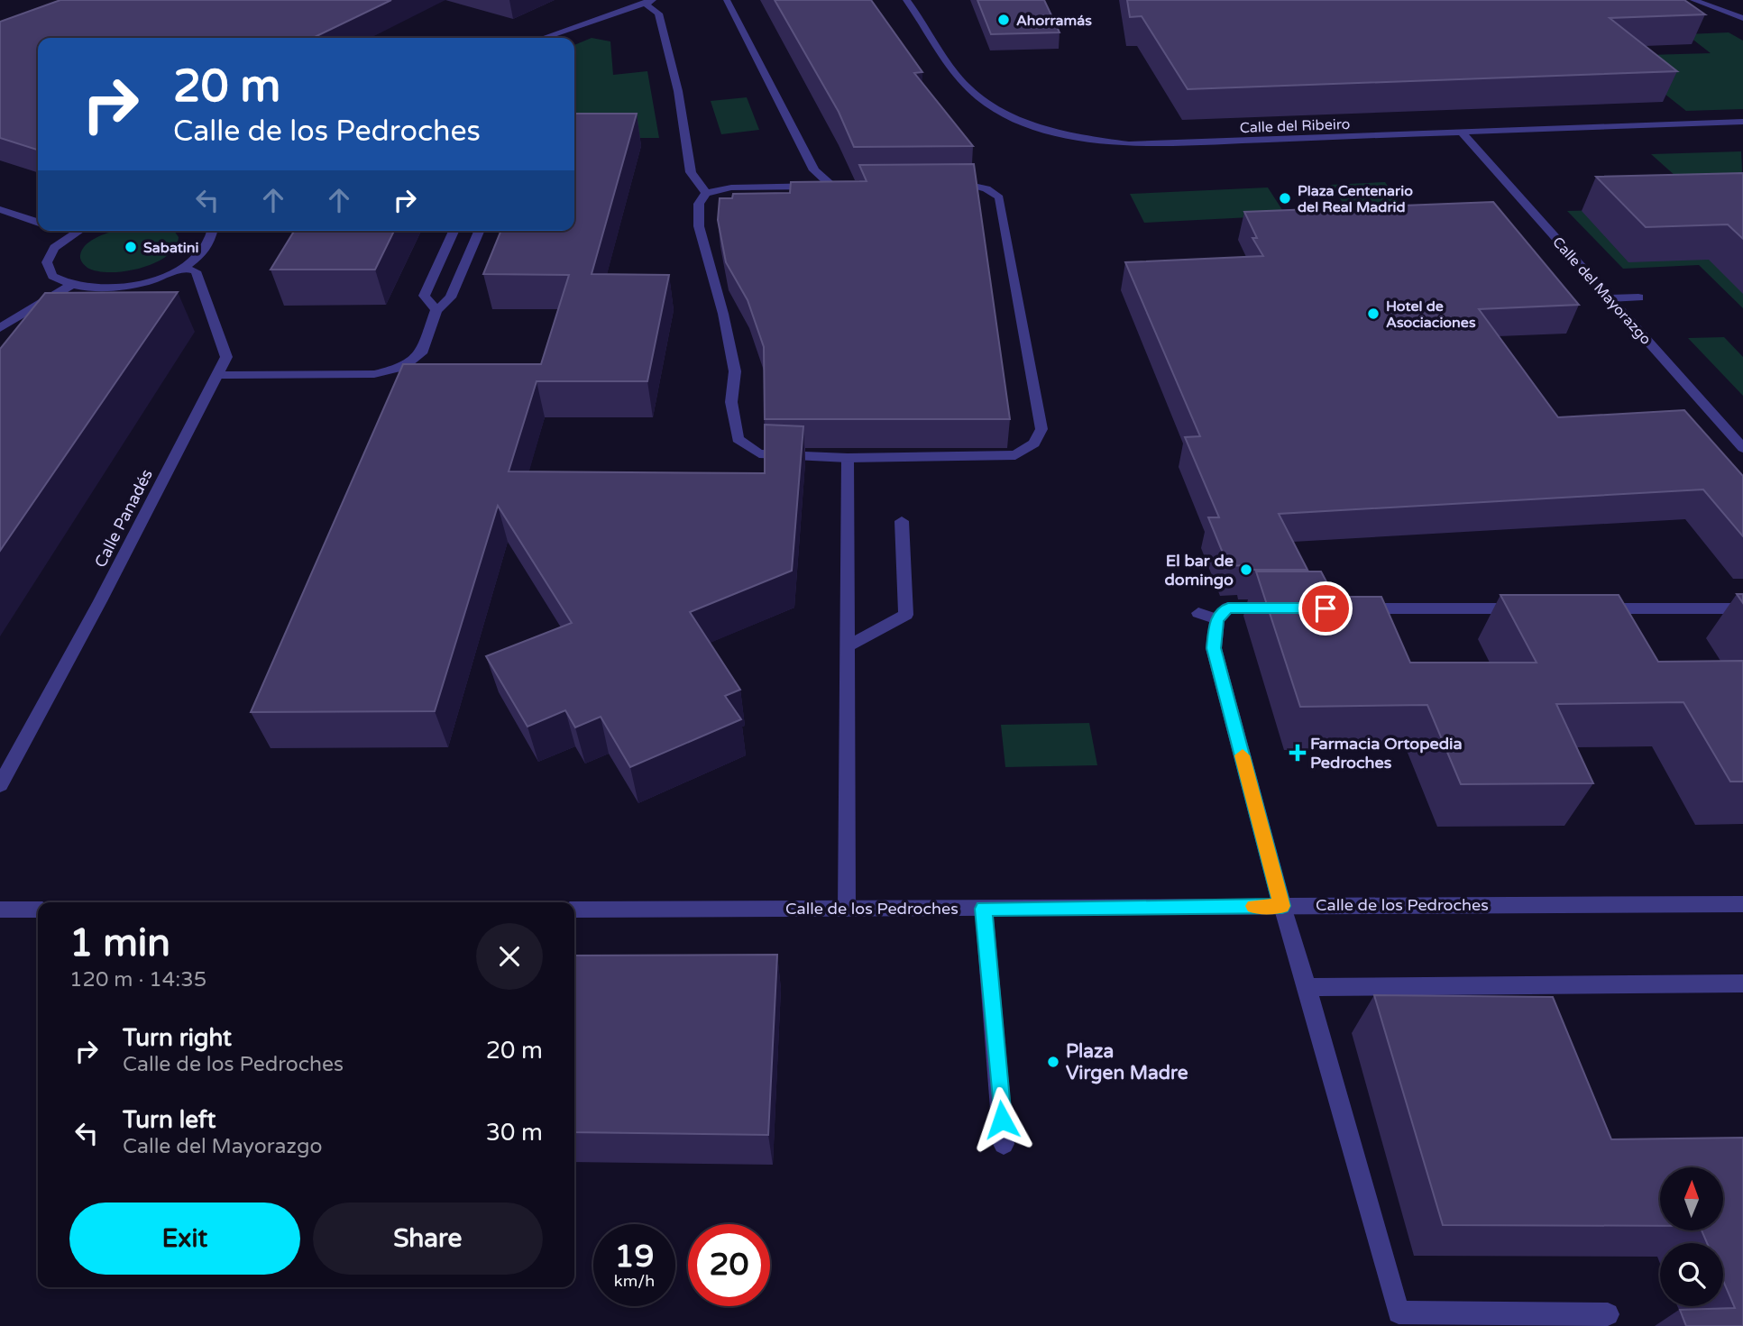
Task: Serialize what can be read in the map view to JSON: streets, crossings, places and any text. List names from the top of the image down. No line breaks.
{"streets":{"street":["Calle del Ribeiro","Calle del Mayorazgo","Calle Panadés","Calle de los Pedroches"]},"crossings":[["Calle del Ribeiro","Calle del Mayorazgo"]],"places":{"other":["Ahorramás","Plaza Centenario del Real Madrid","Sabatini","Hotel de Asociaciones","El bar de domingo","Plaza Virgen Madre"],"health":["Farmacia Ortopedia Pedroches"]},"north":"top","page":{"turn":["20 m","Calle de los Pedroches"],"heading":["1 min","120 m · 14:35"],"list":[{"name":"Turn right","note":"Calle de los Pedroches","value":"20 m"},{"name":"Turn left","note":"Calle del Mayorazgo","value":"30 m"}],"buttons":["Exit","Share"],"speed":"19 km/h","limit":"20"}}
